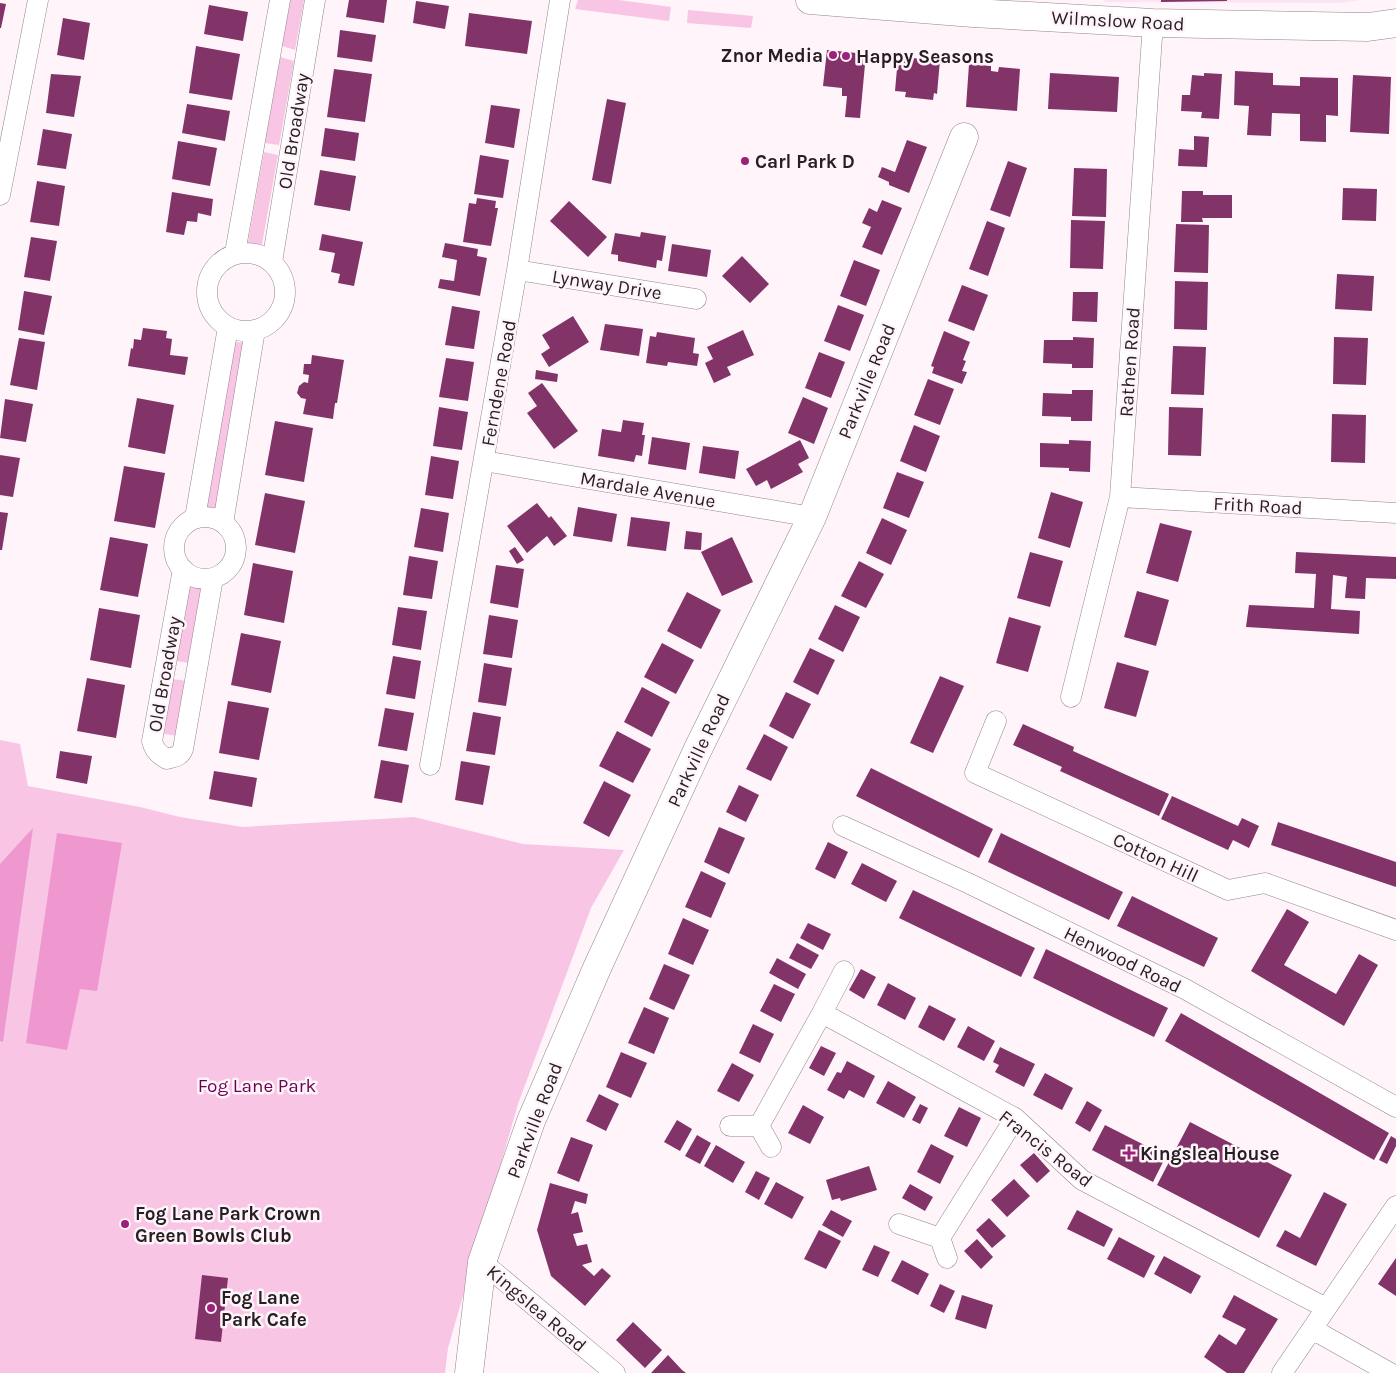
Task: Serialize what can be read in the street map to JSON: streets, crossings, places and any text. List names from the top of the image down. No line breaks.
{"streets":{"street":["Wilmslow Road","Old Broadway","Lynway Drive","Rathen Road","Parkville Road","Ferndene Road","Mardale Avenue","Frith Road","Cotton Hill","Henwood Road","Francis Road","Kingslea Road"]},"crossings":[["Wilmslow Road","Rathen Road"],["Lynway Drive","Ferndene Road"],["Rathen Road","Frith Road"],["Parkville Road","Mardale Avenue"],["Parkville Road","Kingslea Road"],["Ferndene Road","Mardale Avenue"]],"parks":["Fog Lane Park"],"places":{"other":["Znor Media","Happy Seasons","Carl Park D","Fog Lane Park Crown Green Bowls Club","Fog Lane Park Cafe"],"health":["Kingslea House"]}}
